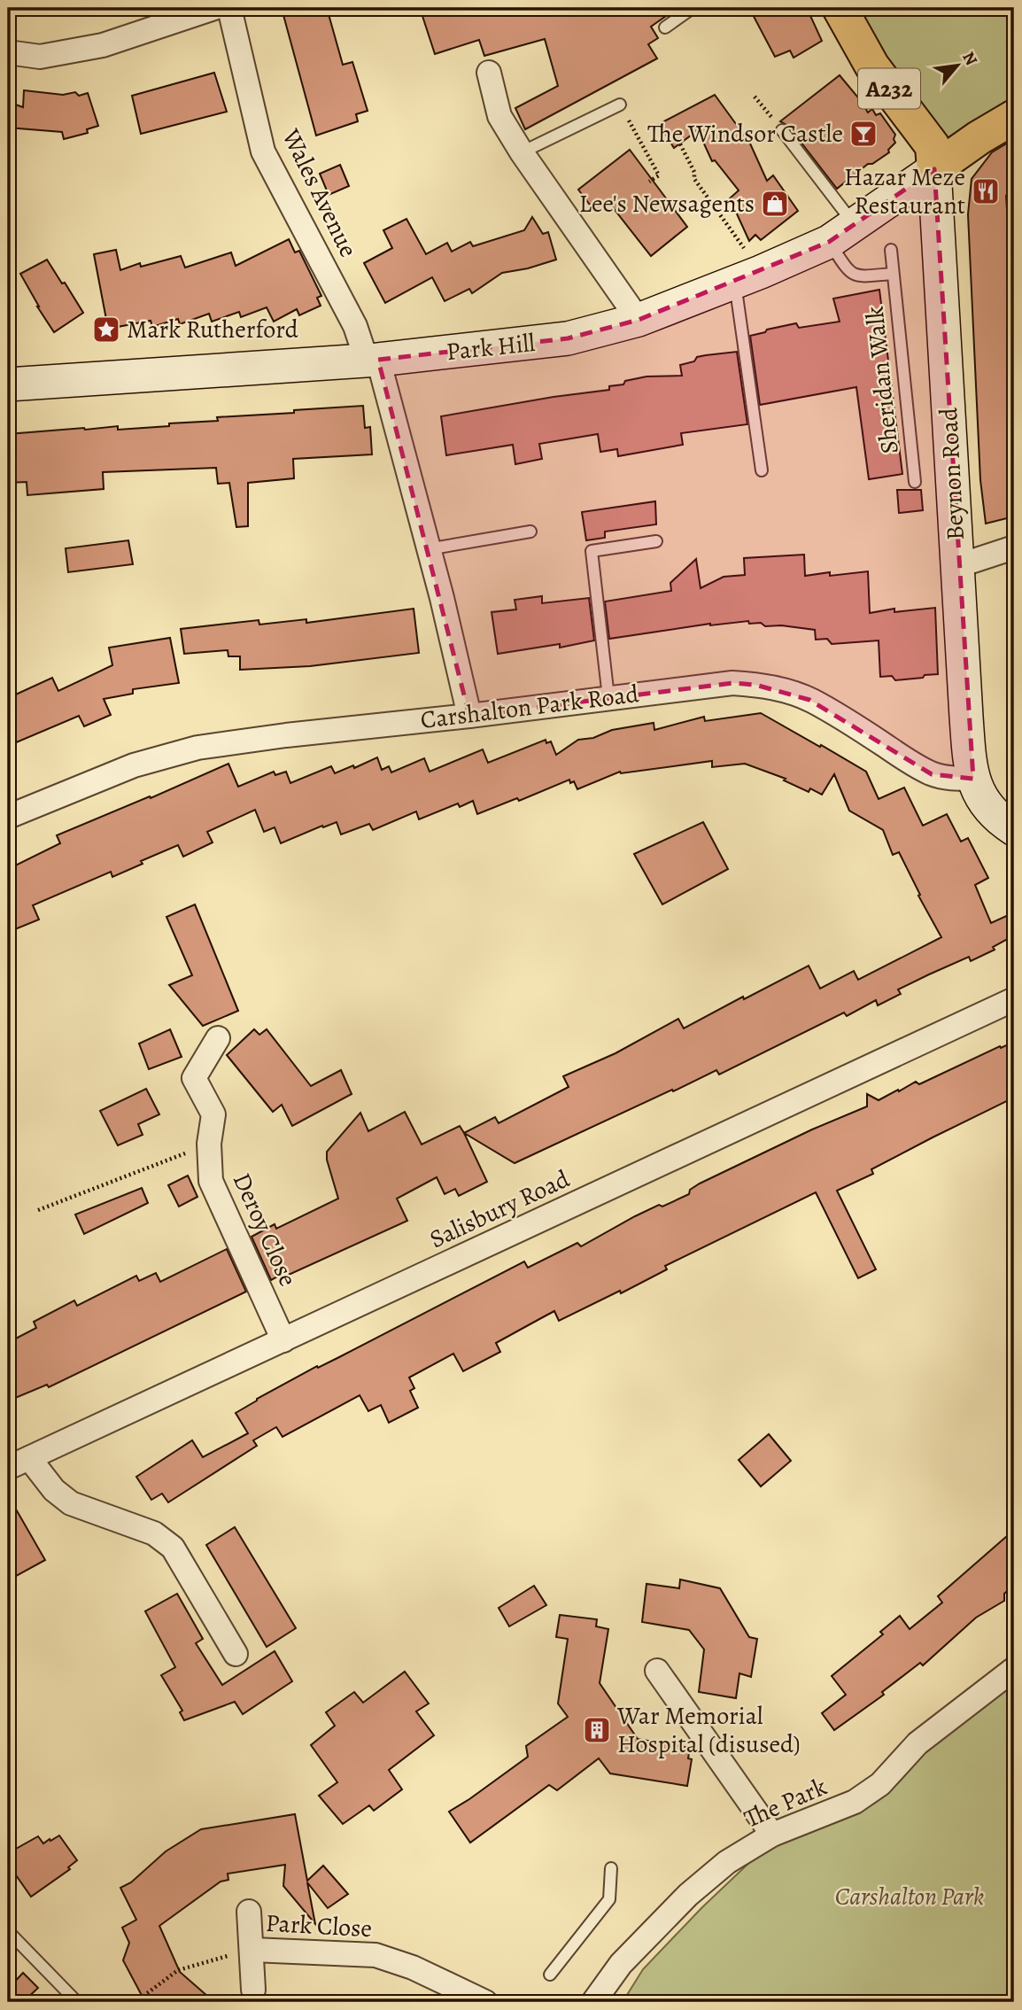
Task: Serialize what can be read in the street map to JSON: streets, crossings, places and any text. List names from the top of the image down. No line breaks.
{"streets":{"highway":["A232"],"main road":["Park Hill","Beynon Road"],"street":["Wales Avenue","Carshalton Park Road","Salisbury Road","Deroy Close","The Park","Park Close"],"lane":["Sheridan Walk"]},"crossings":[["A232","Park Hill"],["A232","Beynon Road"],["Wales Avenue","Park Hill"],["Wales Avenue","Carshalton Park Road"],["Park Hill","Sheridan Walk"],["Park Hill","Beynon Road"],["Beynon Road","Carshalton Park Road"],["Salisbury Road","Deroy Close"]],"parks":["Carshalton Park"],"places":{"bar":["The Windsor Castle"],"restaurant":["Hazar Meze Restaurant"],"shop":["Lee's Newsagents"],"place":["Mark Rutherford"],"building":["War Memorial Hospital (disused)"]},"north":"top right"}
